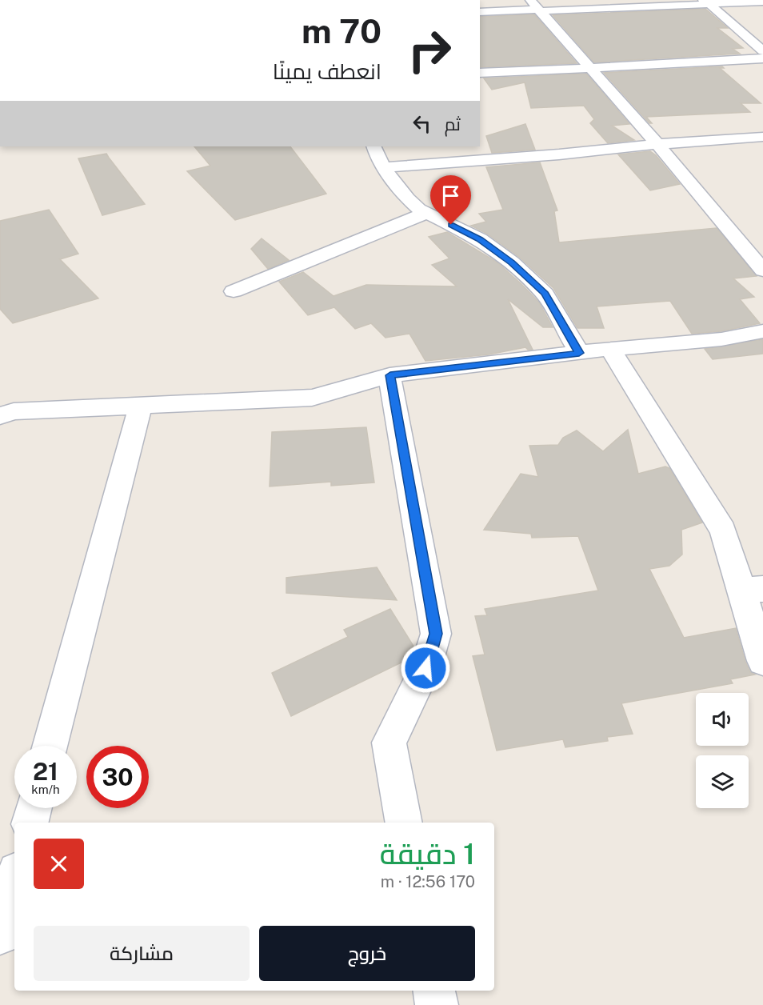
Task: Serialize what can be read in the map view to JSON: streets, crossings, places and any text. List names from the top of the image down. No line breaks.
{"page":{"turn":["70 m","انعطف يمينًا"],"then":"ثم","speed":"21 km/h","limit":"30","heading":["1 دقيقة","170 m · 12:56"],"buttons":["خروج","مشاركة"]}}
